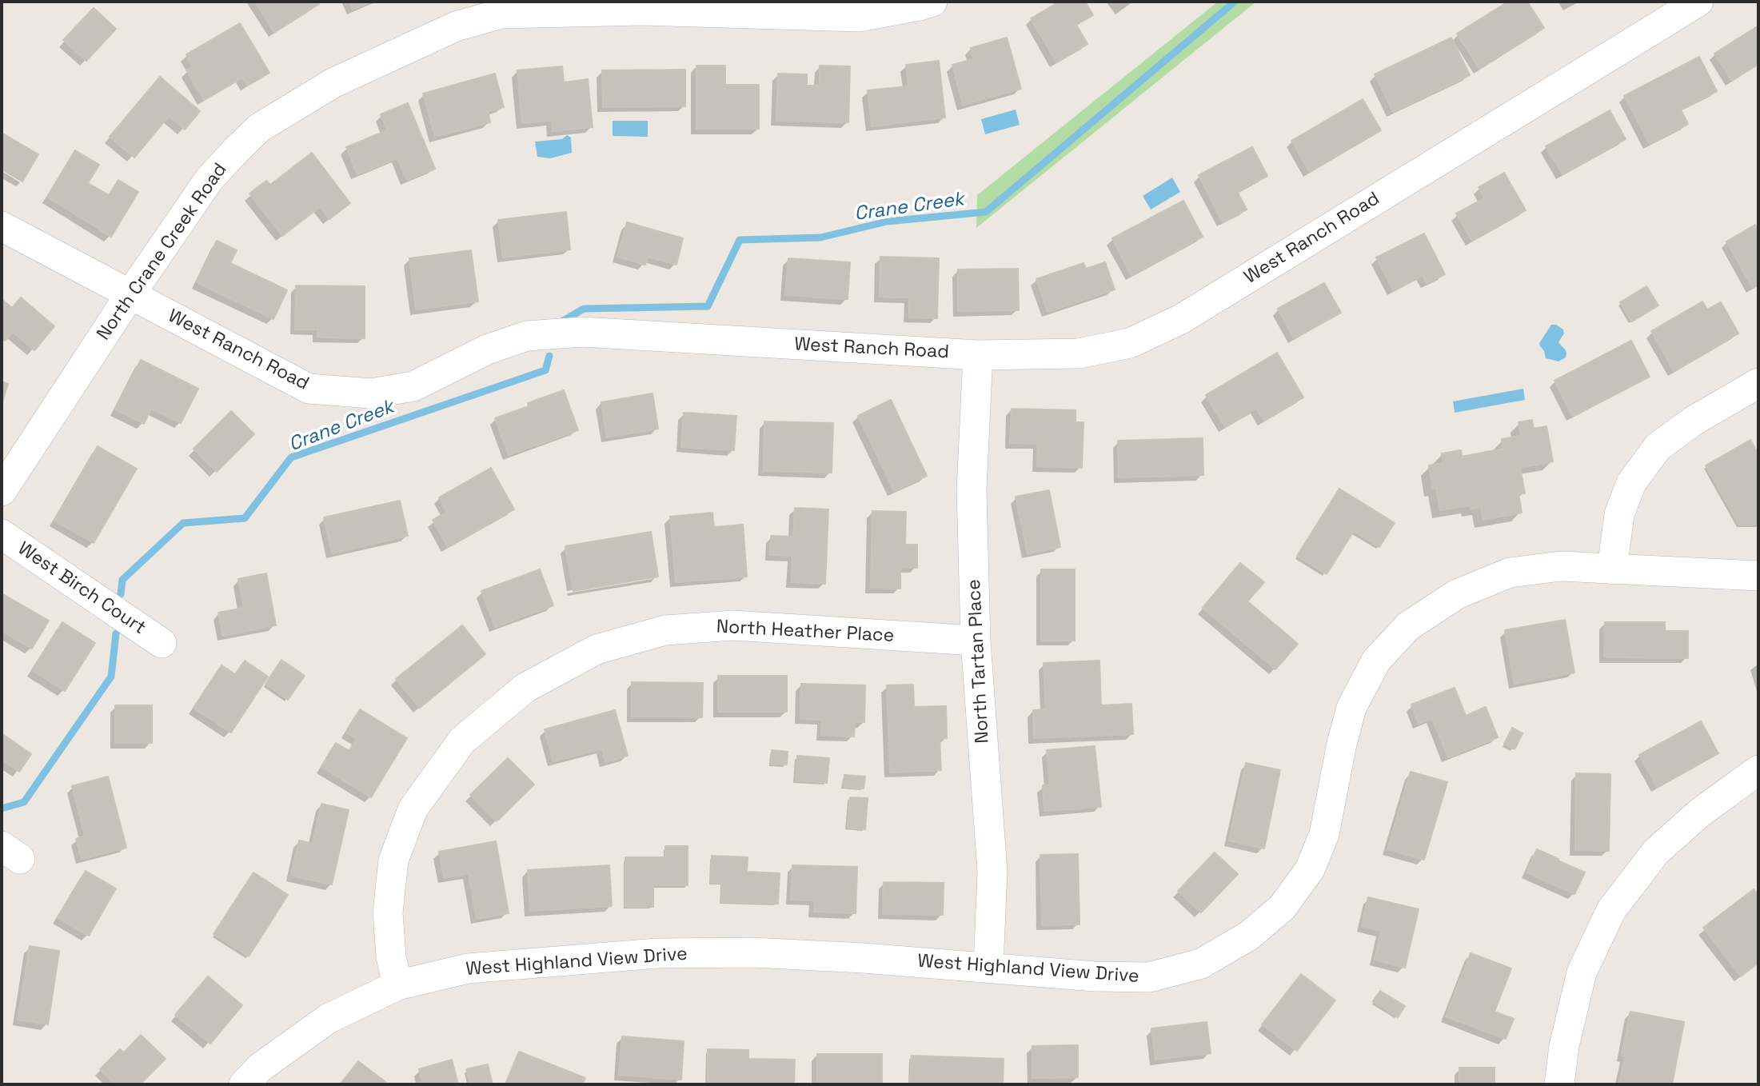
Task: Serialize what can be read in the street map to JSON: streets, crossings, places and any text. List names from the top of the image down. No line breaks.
{"streets":{"street":["West Ranch Road","North Crane Creek Road","West Birch Court","North Heather Place","North Tartan Place","West Highland View Drive"]},"crossings":[["West Ranch Road","North Crane Creek Road"],["West Ranch Road","North Tartan Place"],["North Heather Place","North Tartan Place"],["North Heather Place","West Highland View Drive"],["North Tartan Place","West Highland View Drive"]],"water":["Crane Creek"]}
